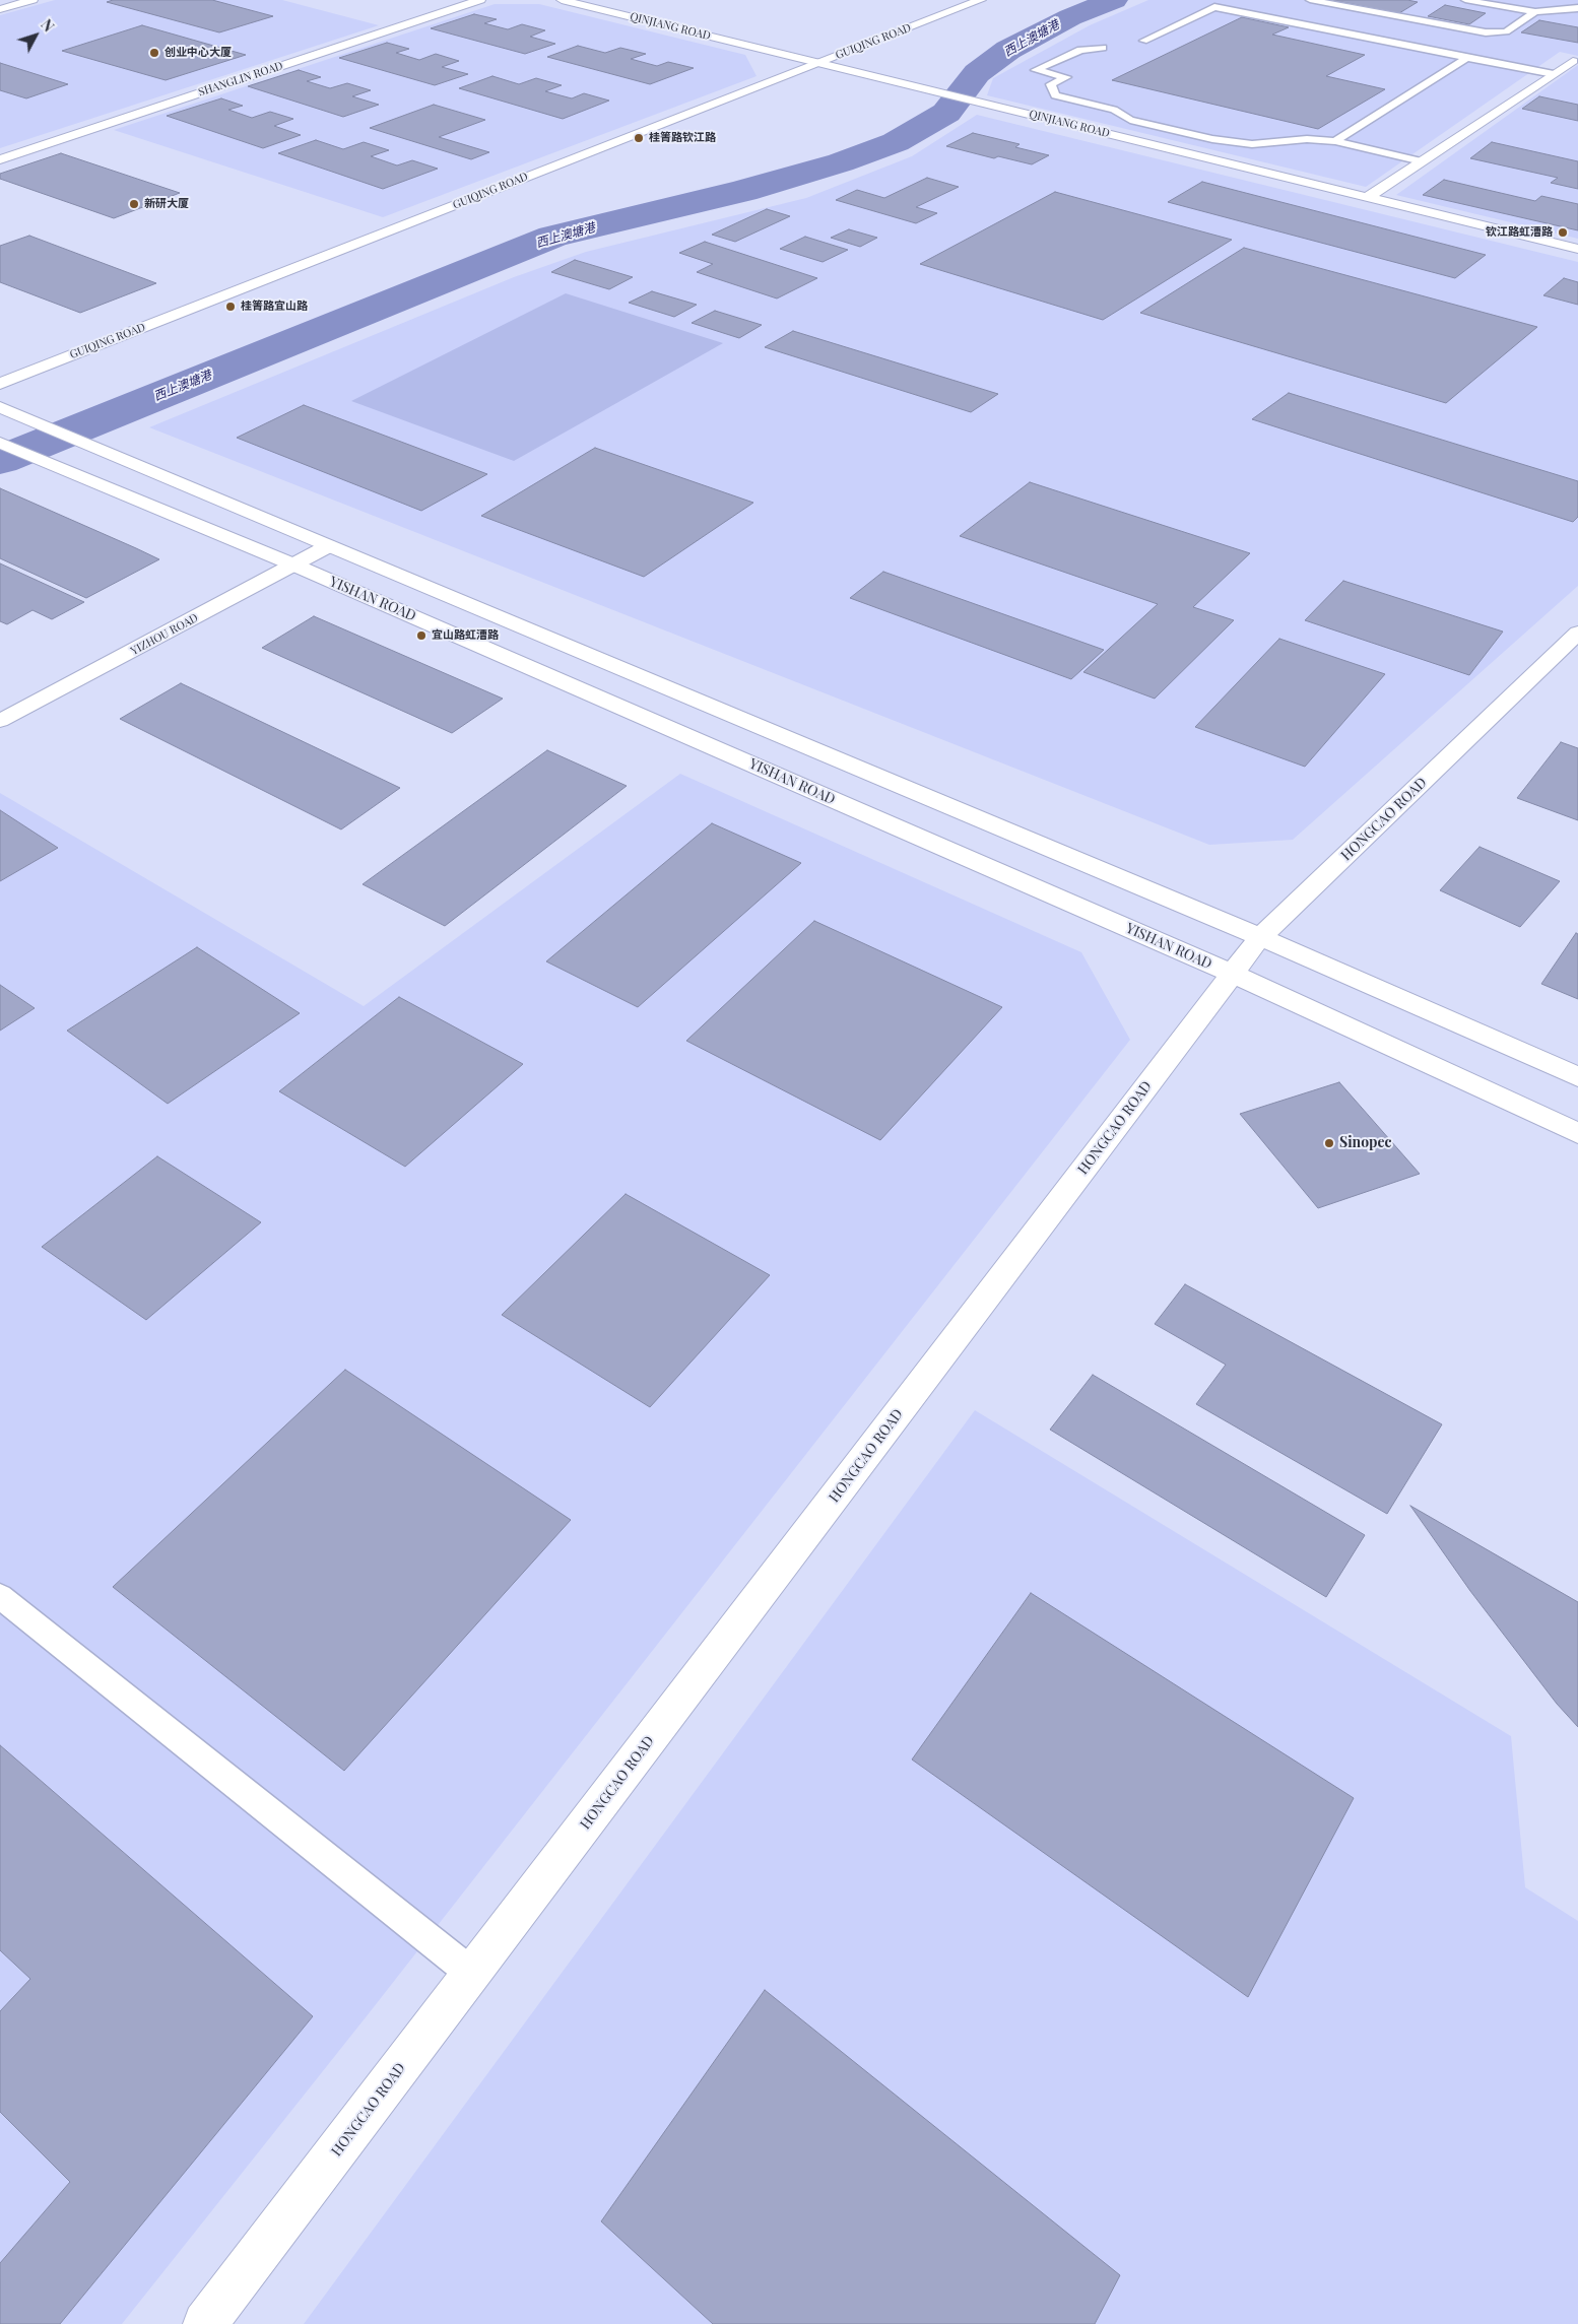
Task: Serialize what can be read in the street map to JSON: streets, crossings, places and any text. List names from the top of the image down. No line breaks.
{"streets":{"street":["QINJIANG ROAD","GUIQING ROAD","SHANGLIN ROAD","YISHAN ROAD","YIZHOU ROAD","HONGCAO ROAD"]},"crossings":[["QINJIANG ROAD","GUIQING ROAD"],["YISHAN ROAD","YIZHOU ROAD"],["YISHAN ROAD","HONGCAO ROAD"]],"water":["西上澳塘港"],"places":["创业中心大厦","桂箐路钦江路","新研大厦","钦江路虹漕路","桂箐路宜山路","宜山路虹漕路","Sinopec"],"north":"top right"}
